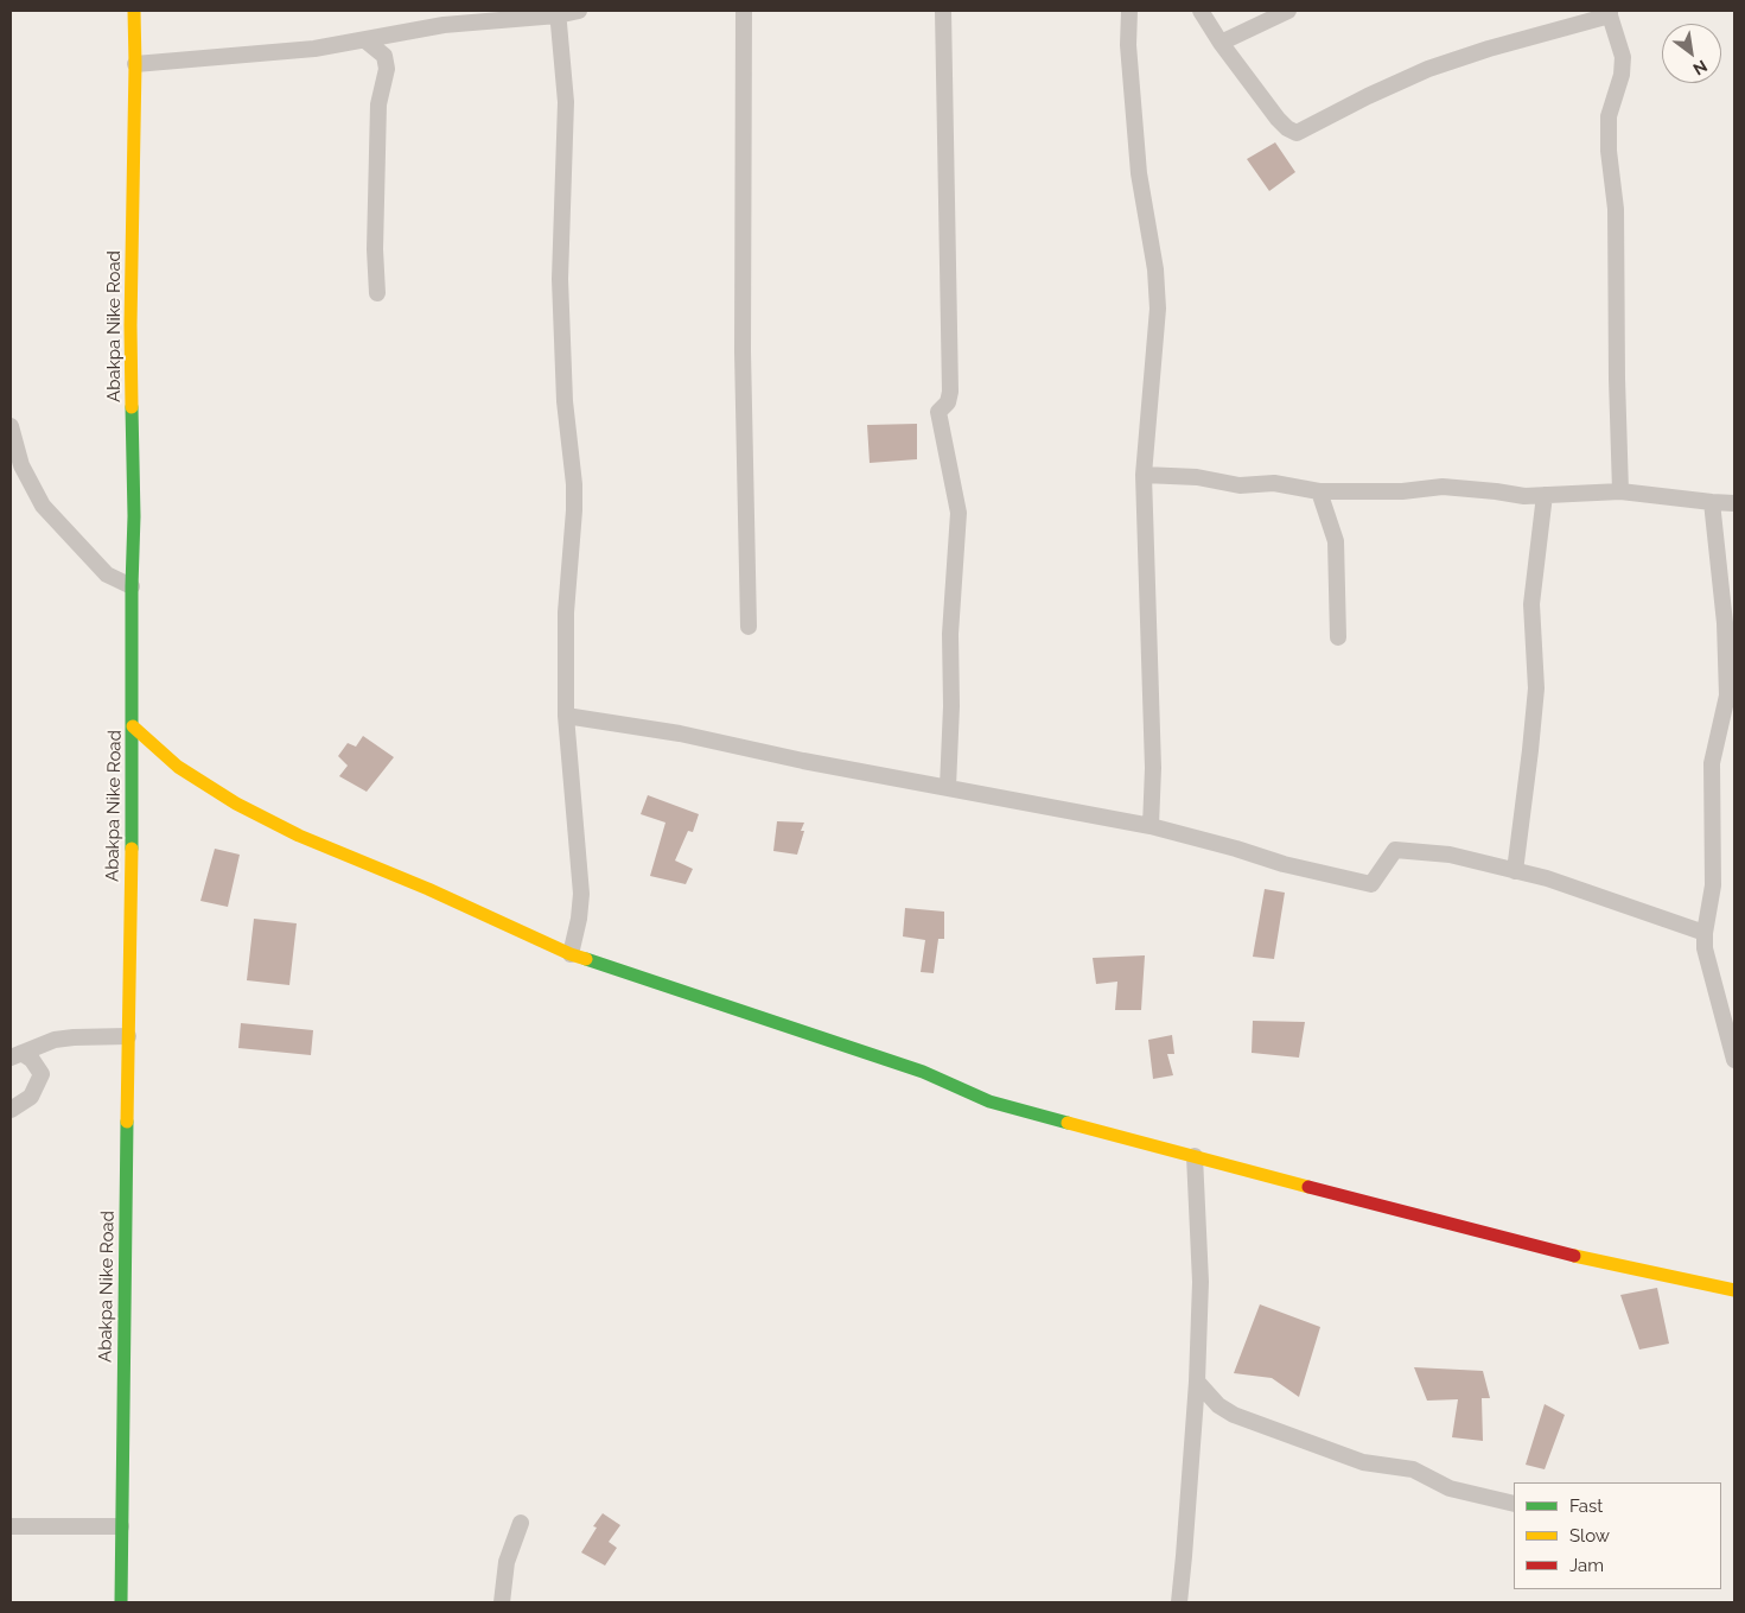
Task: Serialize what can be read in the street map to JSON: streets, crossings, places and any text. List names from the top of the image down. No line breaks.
{"streets":{"street":["Abakpa Nike Road"]},"legend":["Fast","Slow","Jam"],"north":"bottom right"}
